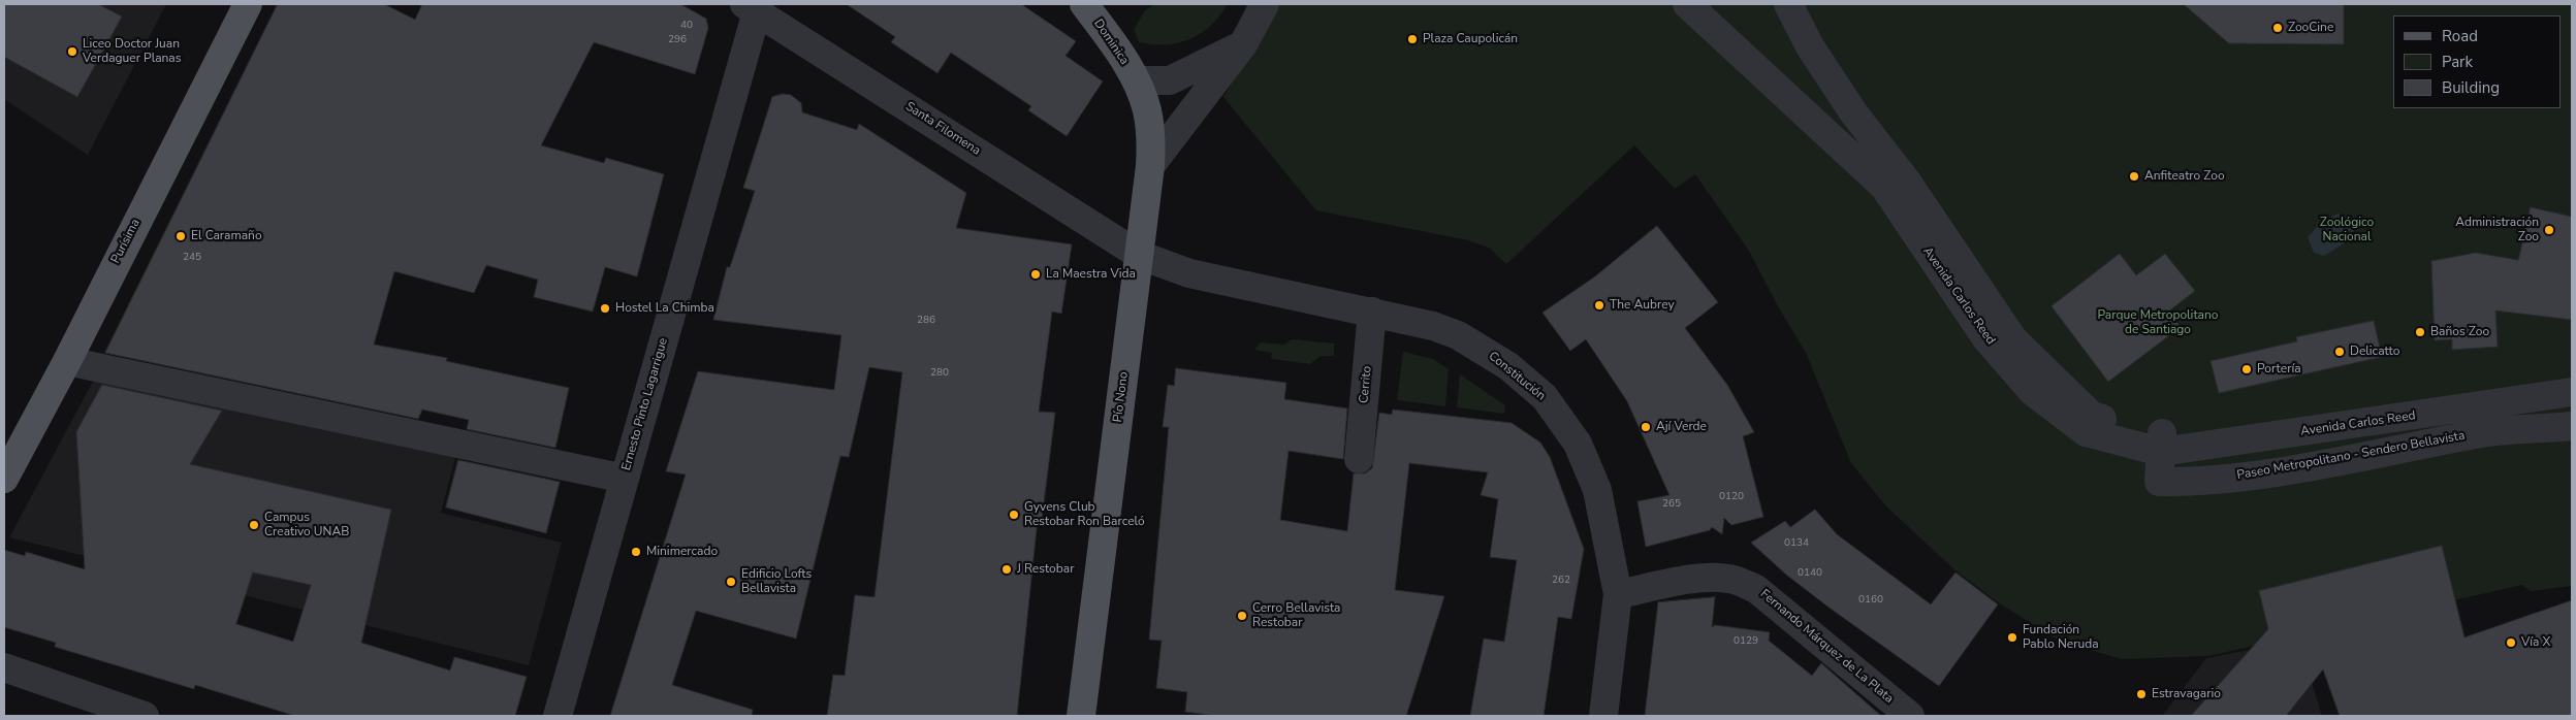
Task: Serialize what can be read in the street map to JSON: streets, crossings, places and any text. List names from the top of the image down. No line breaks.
{"streets":{"main road":["Dominica","Purísima","Pío Nono"],"street":["Santa Filomena","Avenida Carlos Reed","Constitución","Cerrito","Ernesto Pinto Lagarrigue","Paseo Metropolitano - Sendero Bellavista","Fernando Márquez de La Plata"]},"crossings":[["Dominica","Pío Nono"],["Santa Filomena","Constitución"],["Santa Filomena","Pío Nono"],["Santa Filomena","Ernesto Pinto Lagarrigue"],["Avenida Carlos Reed","Paseo Metropolitano - Sendero Bellavista"],["Constitución","Cerrito"],["Constitución","Pío Nono"],["Constitución","Fernando Márquez de La Plata"]],"parks":["Zoológico Nacional","Parque Metropolitano de Santiago"],"places":["ZooCine","Plaza Caupolicán","Liceo Doctor Juan Verdaguer Planas","Anfiteatro Zoo","Administración Zoo","El Caramaño","La Maestra Vida","The Aubrey","Hostel La Chimba","Baños Zoo","Delicatto","Portería","Ají Verde","Gyvens Club Restobar Ron Barceló","Campus Creativo UNAB","Minimercado","J Restobar","Edificio Lofts Bellavista","Cerro Bellavista Restobar","Fundación Pablo Neruda","Vía X","Estravagario"],"house_numbers":["40","296","245","286","280","0120","265","0134","0140","262","0160","0129"],"legend":["Road","Park","Building"]}
